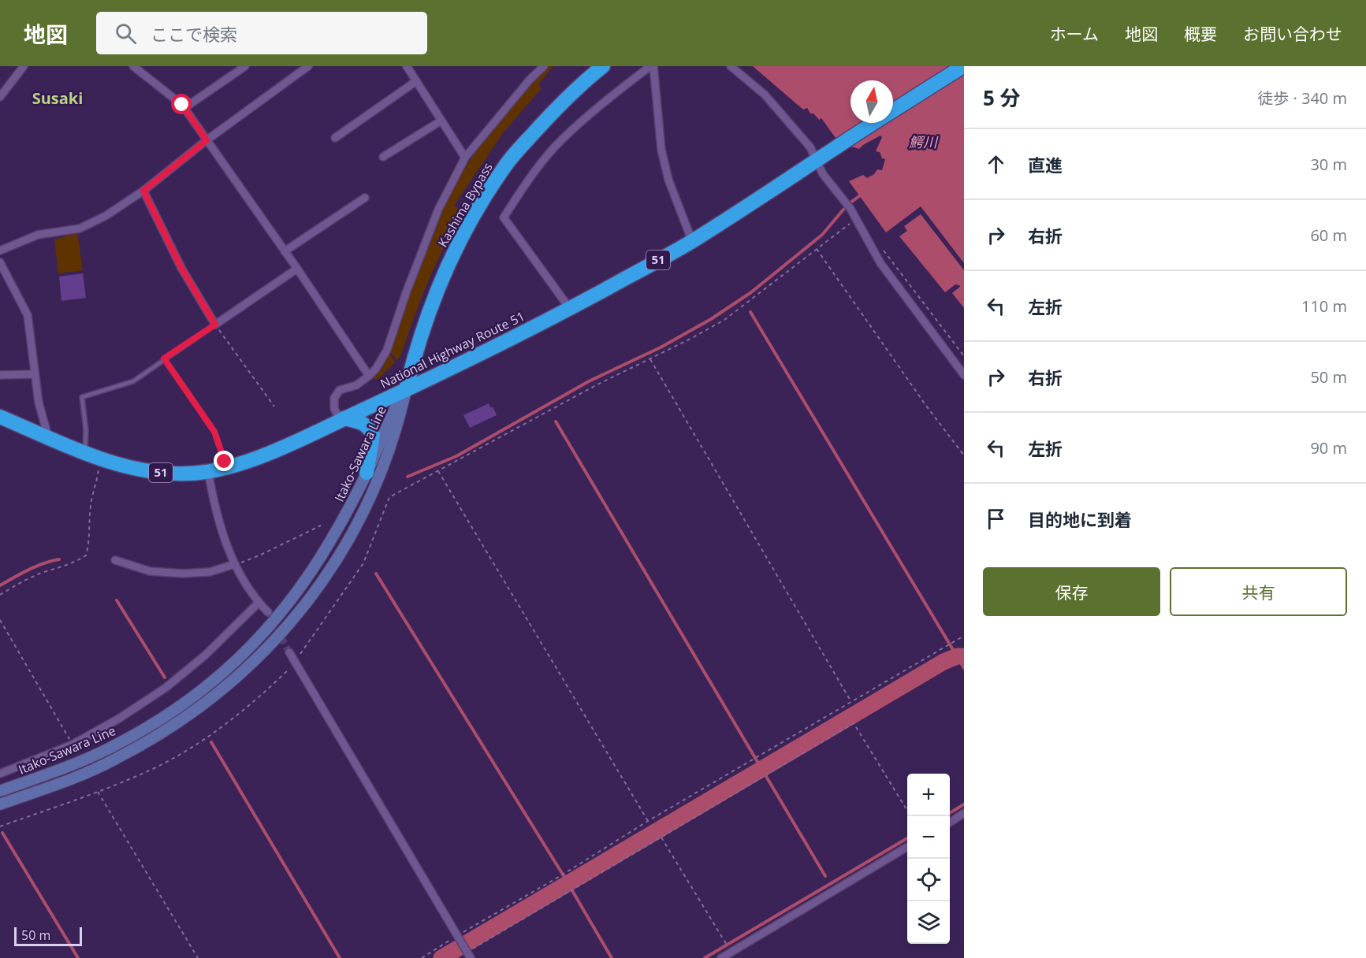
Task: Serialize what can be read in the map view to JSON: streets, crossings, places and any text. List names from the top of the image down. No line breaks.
{"streets":{"highway":["Kashima Bypass","51","National Highway Route 51"],"main road":["Itako-Sawara Line"]},"crossings":[["Kashima Bypass","National Highway Route 51"],["Kashima Bypass","Itako-Sawara Line"],["National Highway Route 51","Itako-Sawara Line"]],"districts":["Susaki"],"water":["鰐川"],"scale_bar":"50 m","north":"top","page":{"header":"地図","search":"ここで検索","nav":["ホーム","地図","概要","お問い合わせ"],"heading":["5 分","徒歩 · 340 m"],"list":[["直進","30 m"],["右折","60 m"],["左折","110 m"],["右折","50 m"],["左折","90 m"],"目的地に到着"],"buttons":["保存","共有"],"map_buttons":["+","−"],"scale":"50 m"}}
